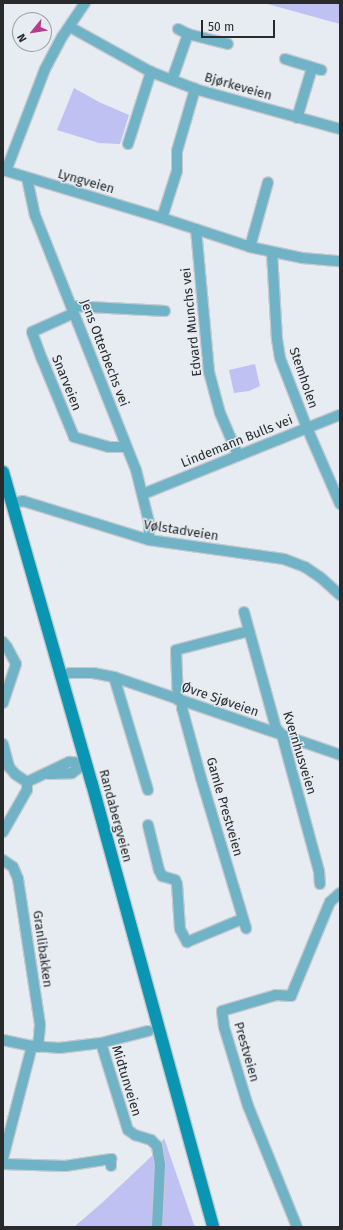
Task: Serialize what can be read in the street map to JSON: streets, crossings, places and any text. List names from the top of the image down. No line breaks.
{"streets":{"main road":["Randabergveien"],"street":["Bjørkeveien","Lyngveien","Edvard Munchs vei","Jens Otterbechs vei","Stemholen","Snarveien","Lindemann Bulls vei","Vølstadveien","Øvre Sjøveien","Kvernhusveien","Gamle Prestveien","Granlibakken","Prestveien","Midtunveien"]},"crossings":[["Lyngveien","Edvard Munchs vei"],["Lyngveien","Jens Otterbechs vei"],["Lyngveien","Stemholen"],["Edvard Munchs vei","Lindemann Bulls vei"],["Jens Otterbechs vei","Snarveien"],["Jens Otterbechs vei","Lindemann Bulls vei"],["Jens Otterbechs vei","Vølstadveien"],["Stemholen","Lindemann Bulls vei"],["Vølstadveien","Randabergveien"],["Øvre Sjøveien","Kvernhusveien"],["Øvre Sjøveien","Gamle Prestveien"],["Øvre Sjøveien","Randabergveien"],["Kvernhusveien","Gamle Prestveien"],["Granlibakken","Midtunveien"]],"scale_bar":"50 m","north":"bottom left"}
